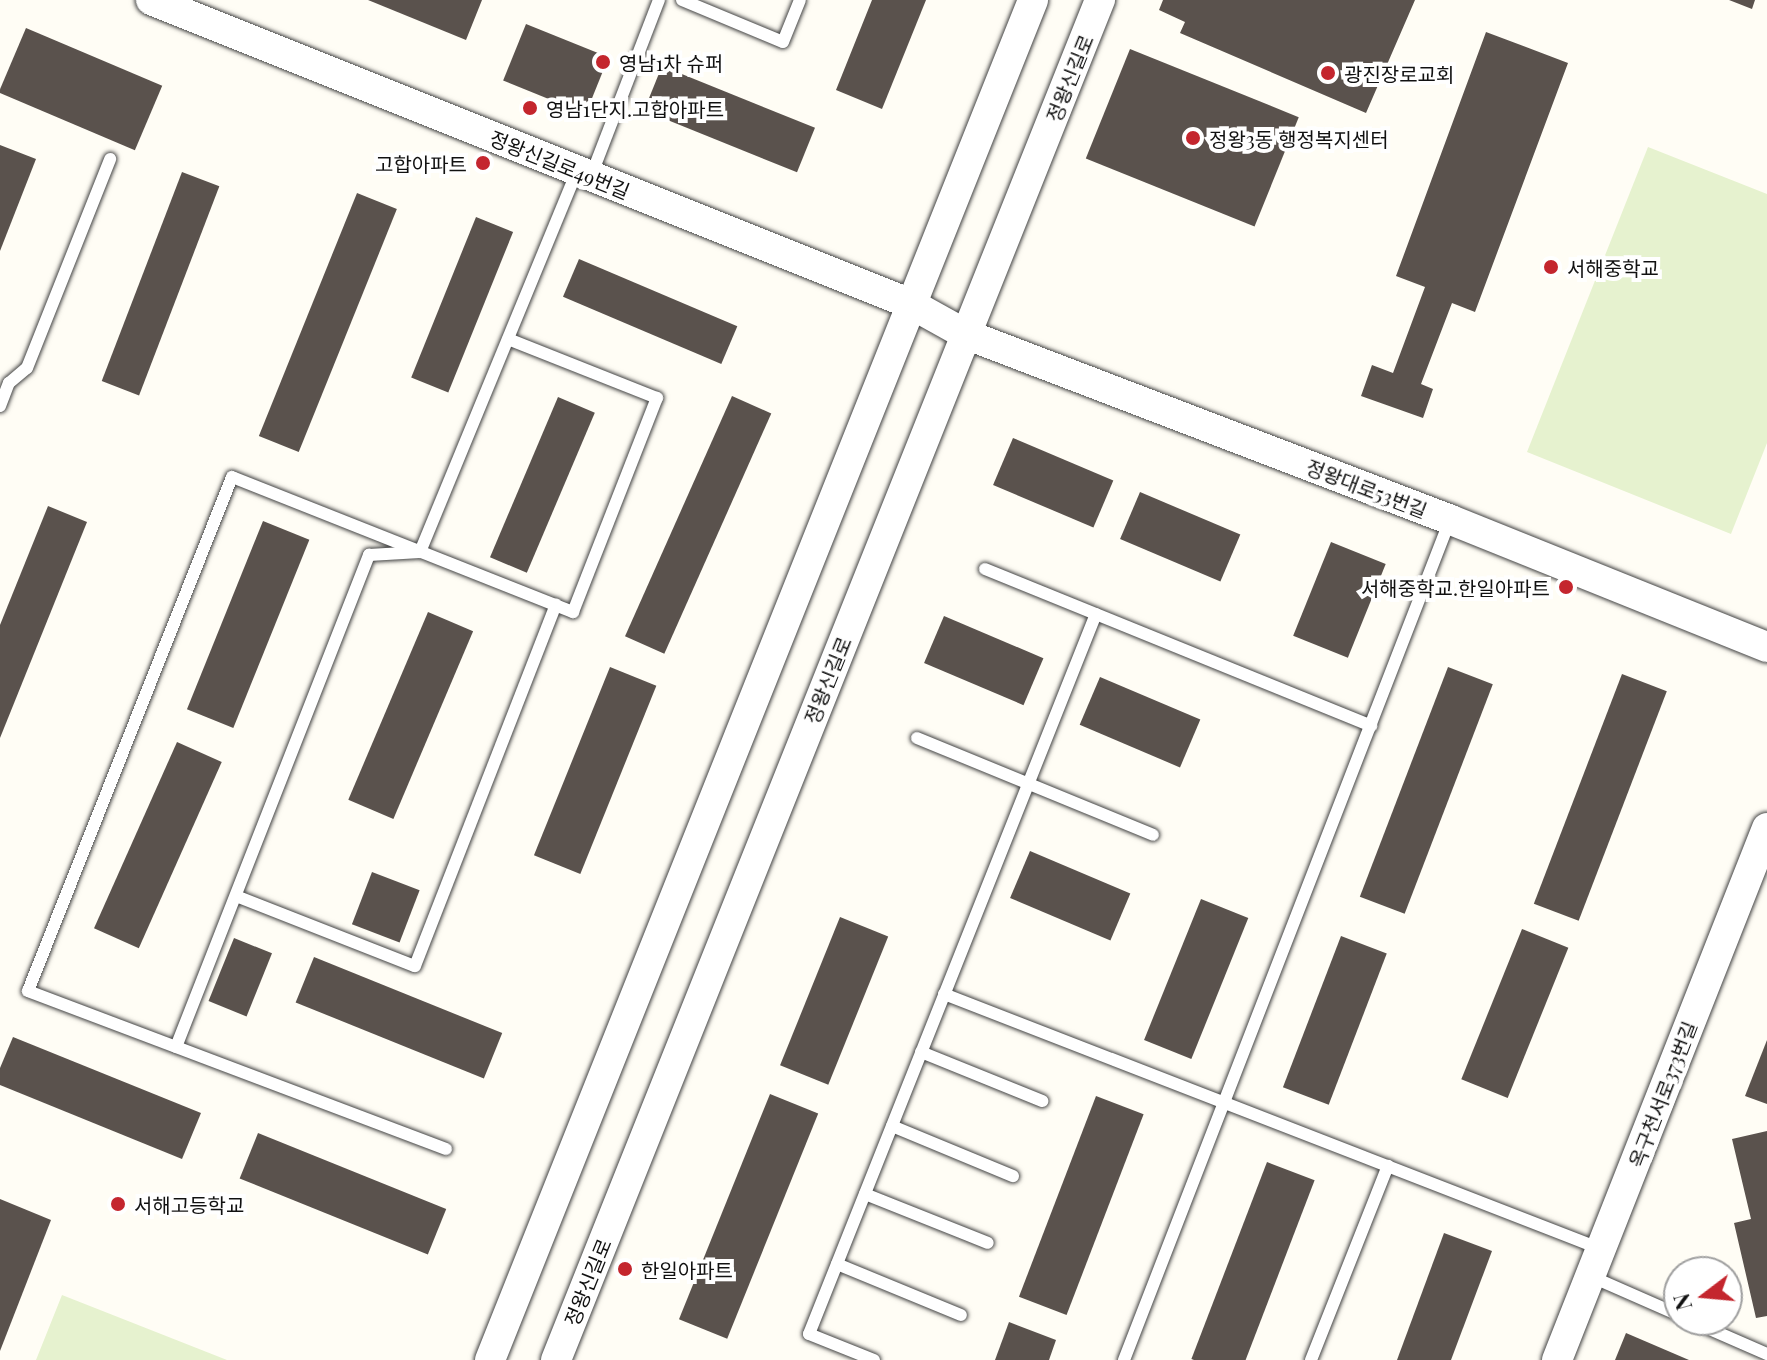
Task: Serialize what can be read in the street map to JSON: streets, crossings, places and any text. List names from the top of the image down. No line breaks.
{"streets":{"street":["정왕신길로","정왕신길로49번길","정왕대로53번길","옥구천서로373번길"]},"crossings":[["정왕신길로","정왕신길로49번길"],["정왕신길로","정왕대로53번길"],["정왕신길로49번길","정왕대로53번길"]],"places":["영남1차 슈퍼","광진장로교회","영남1단지.고합아파트","정왕3동 행정복지센터","고합아파트","서해중학교","서해중학교.한일아파트","서해고등학교","한일아파트"],"north":"left"}
